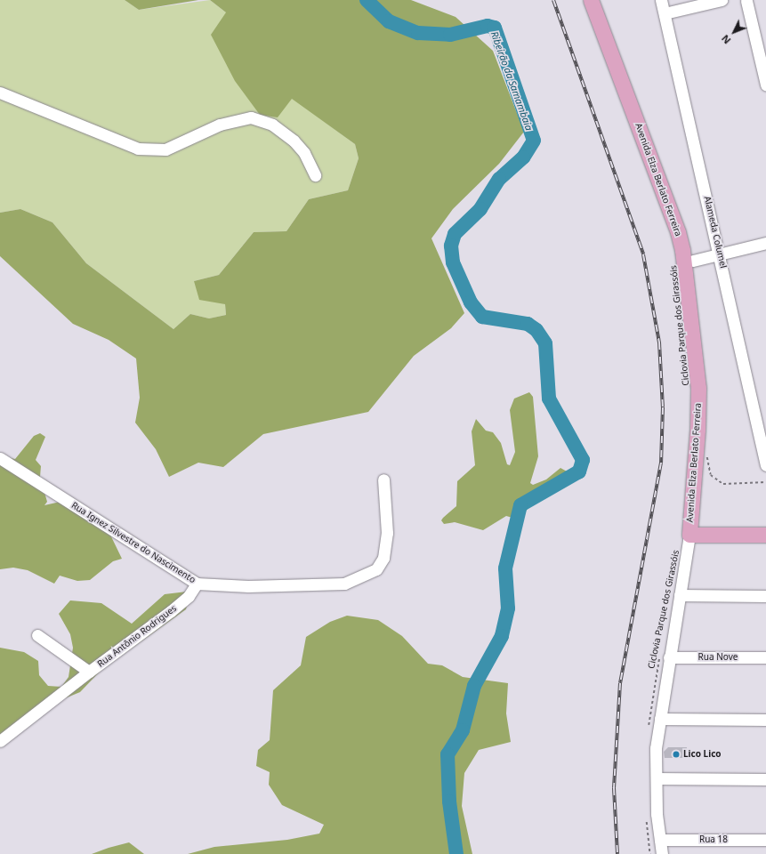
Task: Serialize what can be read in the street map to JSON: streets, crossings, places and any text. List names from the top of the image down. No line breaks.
{"streets":{"main road":["Avenida Elza Berlato Ferreira"],"street":["Alameda Columel","Rua Ignez Silvestre do Nascimento","Rua Antônio Rodrigues","Rua Nove","Rua 18"],"path":["Ciclovia Parque dos Girassóis"]},"crossings":[["Avenida Elza Berlato Ferreira","Ciclovia Parque dos Girassóis"],["Avenida Elza Berlato Ferreira","Rua Nove"],["Avenida Elza Berlato Ferreira","Rua 18"],["Ciclovia Parque dos Girassóis","Rua Nove"],["Rua Ignez Silvestre do Nascimento","Rua Antônio Rodrigues"]],"water":["Ribeirão da Samambaia"],"places":["Lico Lico"],"north":"bottom left"}
